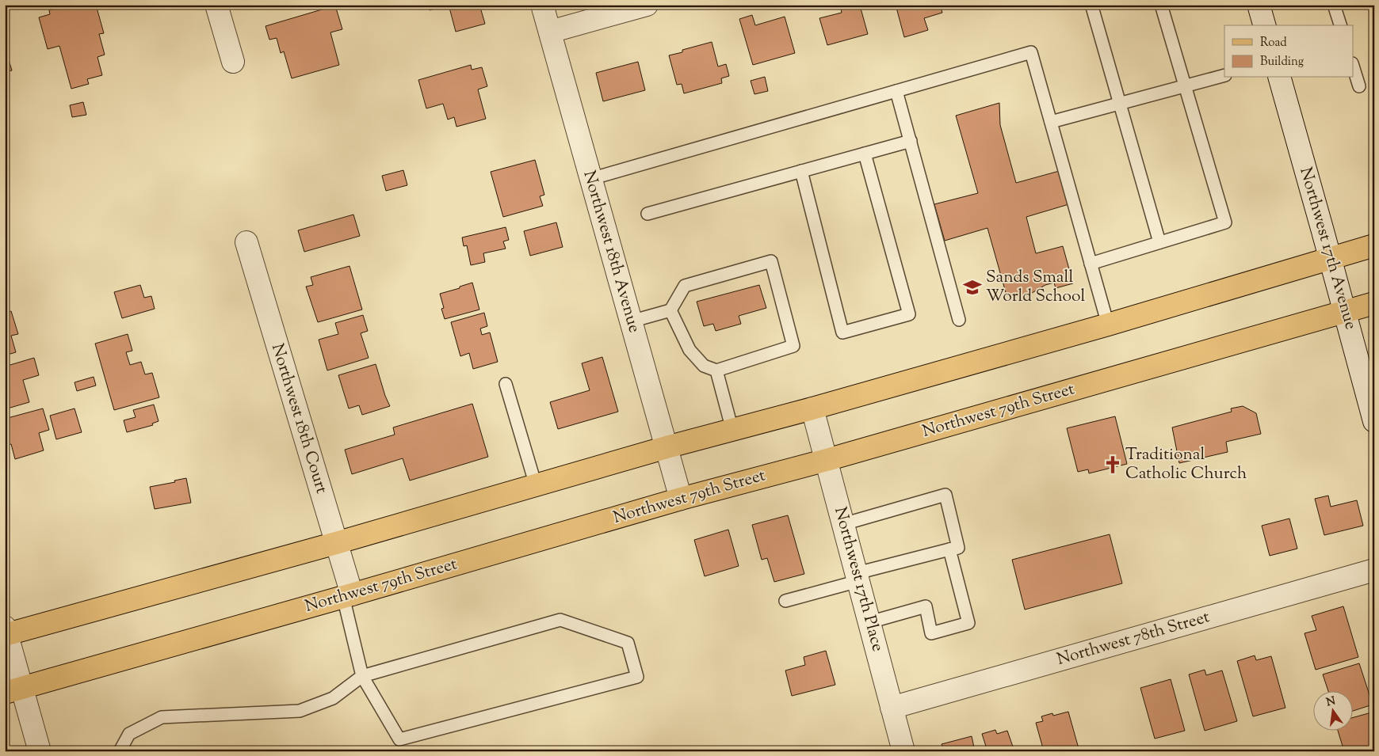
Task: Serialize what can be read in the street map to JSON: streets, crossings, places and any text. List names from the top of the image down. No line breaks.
{"streets":{"main road":["Northwest 79th Street"],"street":["Northwest 17th Avenue","Northwest 18th Avenue","Northwest 18th Court","Northwest 17th Place","Northwest 78th Street"]},"crossings":[["Northwest 17th Avenue","Northwest 79th Street"],["Northwest 18th Avenue","Northwest 79th Street"],["Northwest 79th Street","Northwest 18th Court"],["Northwest 79th Street","Northwest 17th Place"],["Northwest 17th Place","Northwest 78th Street"]],"places":{"school or university":["Sands Small World School"],"church":["Traditional Catholic Church"]},"legend":["Road","Building"],"north":"top"}
